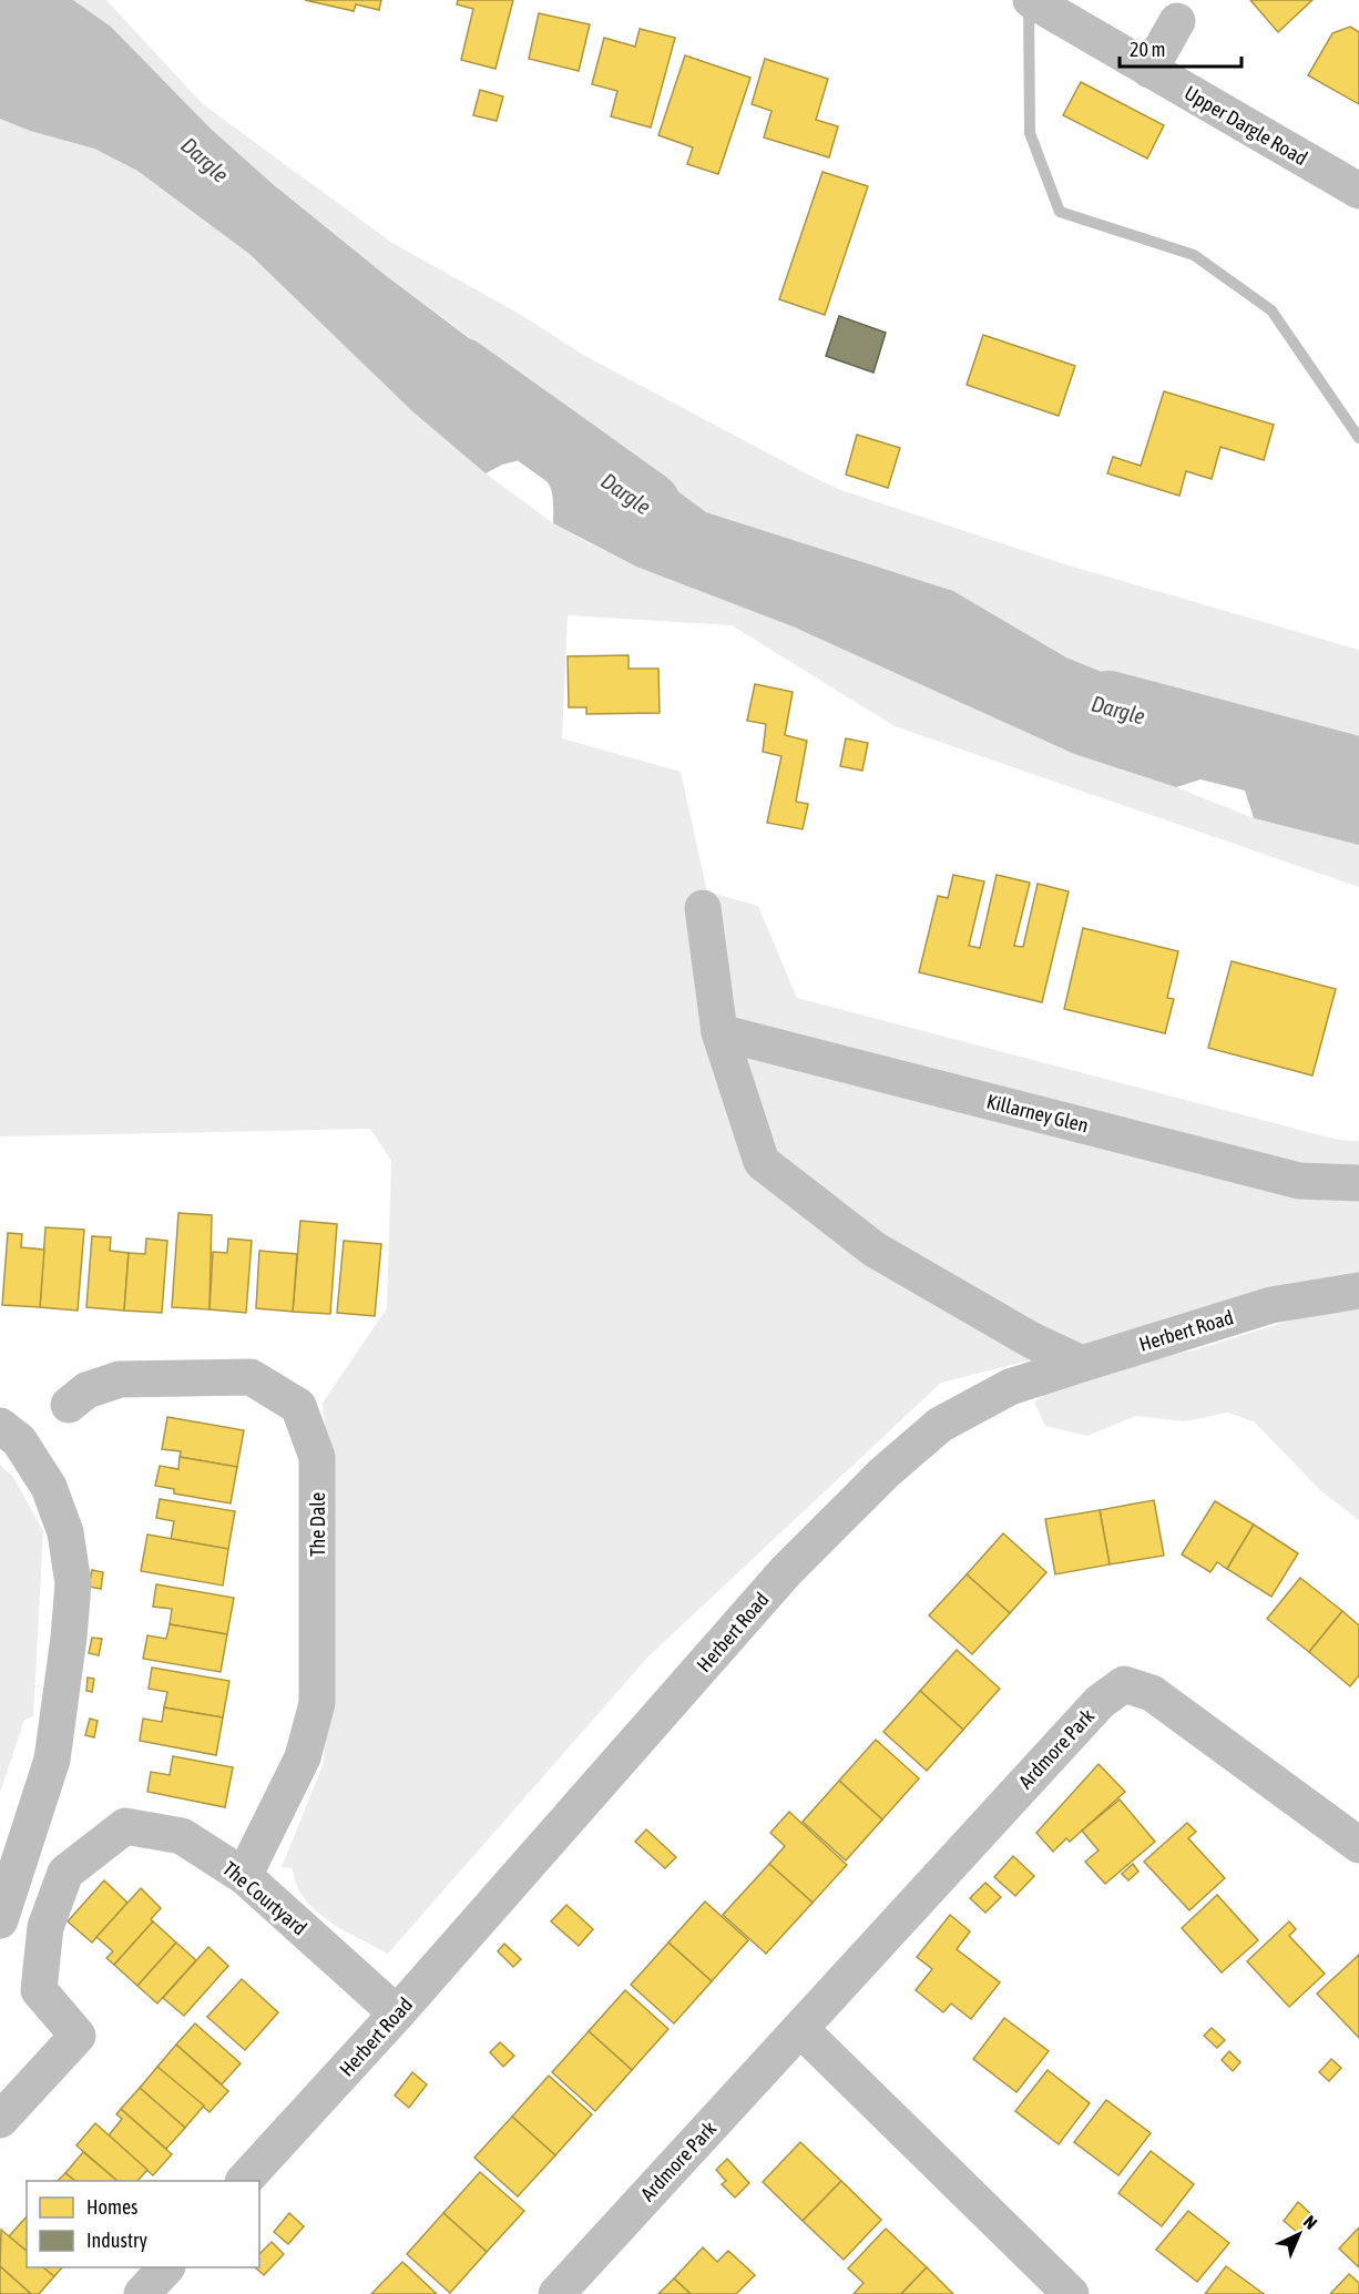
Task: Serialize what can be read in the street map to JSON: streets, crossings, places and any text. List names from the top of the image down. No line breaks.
{"streets":{"street":["Upper Dargle Road","Killarney Glen","Herbert Road","The Dale","Ardmore Park","The Courtyard"]},"crossings":[["Herbert Road","The Courtyard"],["The Dale","The Courtyard"]],"water":["Dargle"],"legend":["Homes","Industry"],"scale_bar":"20 m","north":"top right"}
